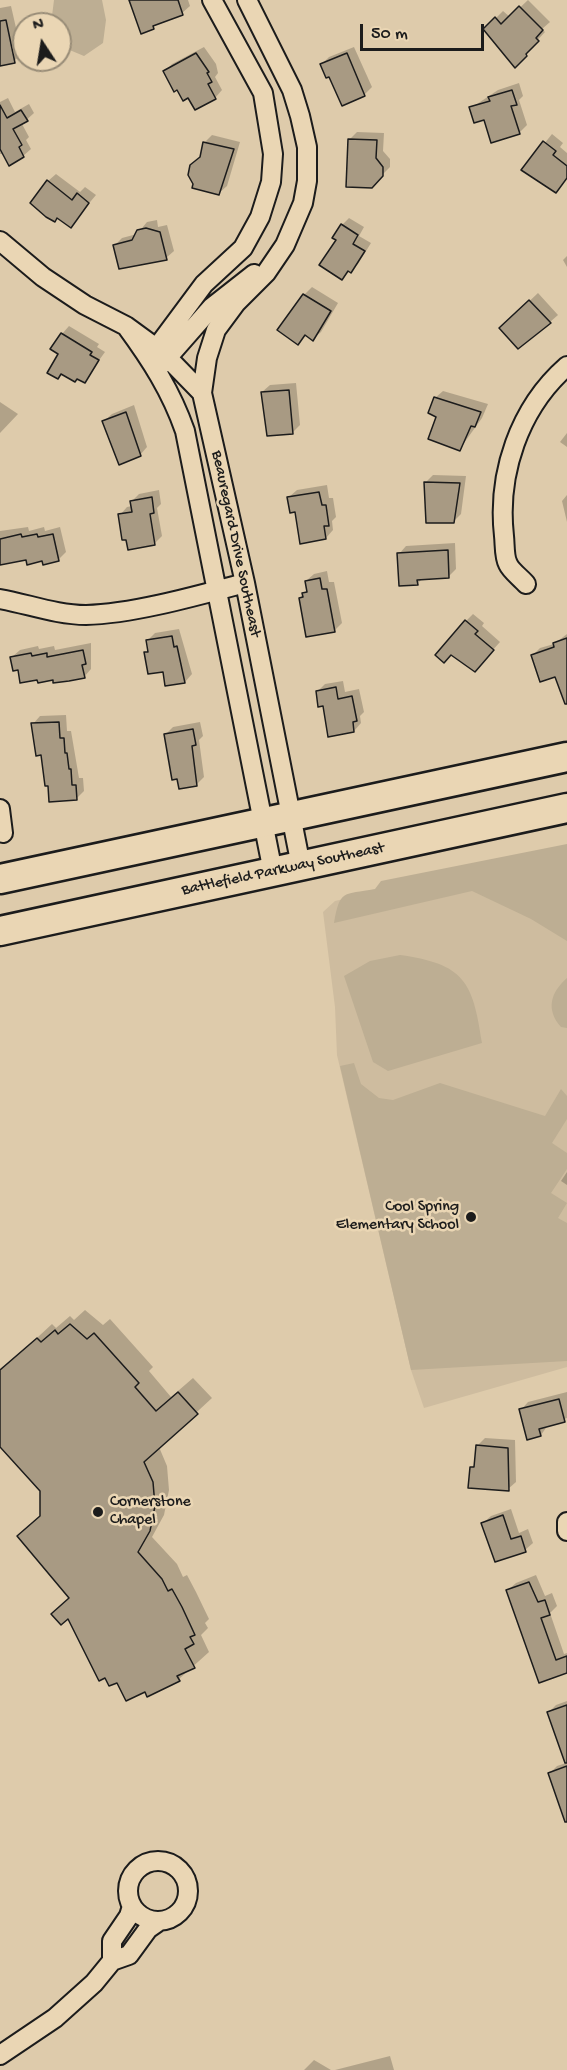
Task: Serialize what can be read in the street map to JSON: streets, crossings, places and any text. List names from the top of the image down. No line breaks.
{"streets":{"main road":["Battlefield Parkway Southeast"],"street":["Beauregard Drive Southeast"]},"crossings":[["Beauregard Drive Southeast","Battlefield Parkway Southeast"]],"places":["Cool Spring Elementary School","Cornerstone Chapel"],"scale_bar":"50 m","north":"top"}
